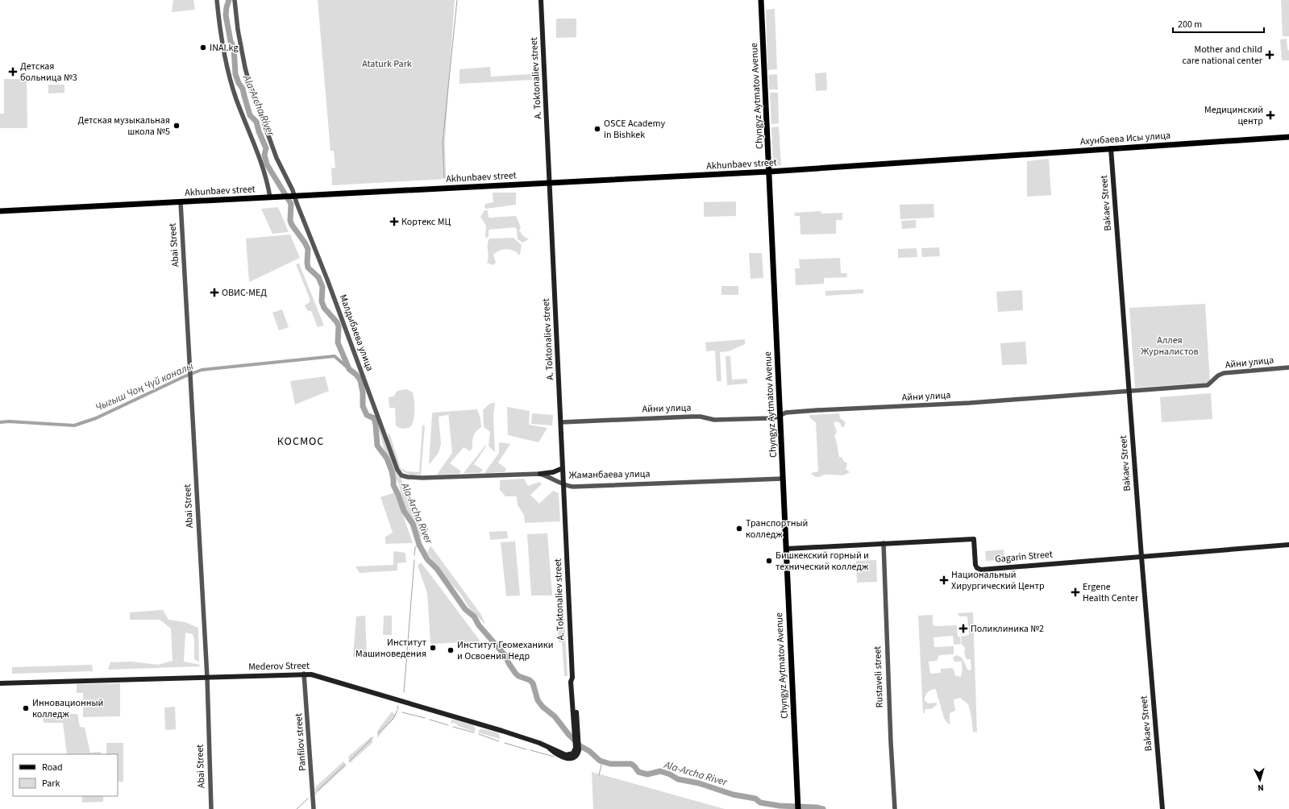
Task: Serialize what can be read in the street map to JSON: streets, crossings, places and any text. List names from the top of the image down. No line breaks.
{"streets":{"main road":["A. Toktonaliev street","Chyngyz Aytmatov Avenue","Ахунбаева Исы улица","Akhunbaev street","Bakaev Street","Gagarin Street","Mederov Street"],"street":["Abai Street","Малдыбаева улица","Айни улица","Жаманбаева улица","Rustaveli street","Panfilov street"]},"crossings":[["A. Toktonaliev street","Akhunbaev street"],["A. Toktonaliev street","Айни улица"],["A. Toktonaliev street","Жаманбаева улица"],["A. Toktonaliev street","Mederov Street"],["Chyngyz Aytmatov Avenue","Ахунбаева Исы улица"],["Chyngyz Aytmatov Avenue","Akhunbaev street"],["Chyngyz Aytmatov Avenue","Айни улица"],["Chyngyz Aytmatov Avenue","Жаманбаева улица"],["Chyngyz Aytmatov Avenue","Gagarin Street"],["Ахунбаева Исы улица","Akhunbaev street"],["Ахунбаева Исы улица","Bakaev Street"],["Akhunbaev street","Abai Street"],["Akhunbaev street","Малдыбаева улица"],["Bakaev Street","Айни улица"],["Bakaev Street","Gagarin Street"],["Abai Street","Mederov Street"],["Малдыбаева улица","Жаманбаева улица"],["Gagarin Street","Rustaveli street"],["Mederov Street","Panfilov street"]],"districts":["КОСМОС"],"water":["Ala-Archa River","Чыгыш Чоң Чүй каналы"],"parks":["Ataturk Park","Аллея Журналистов"],"places":{"other":["INAI.kg","Детская музыкальная школа №5","OSCE Academy in Bishkek","Транспортный колледж","Бишкекский горный и технический колледж","Институт Машиноведения","Институт Геомеханики и Освоения Недр","Инновационный колледж"],"health":["Mother and child care national center","Детская больница №3","Медицинский центр","Кортекс МЦ","ОВИС-МЕД","Национальный Хирургический Центр","Ergene Health Center","Поликлиника №2"]},"legend":["Road","Park"],"scale_bar":"200 m","north":"bottom"}
